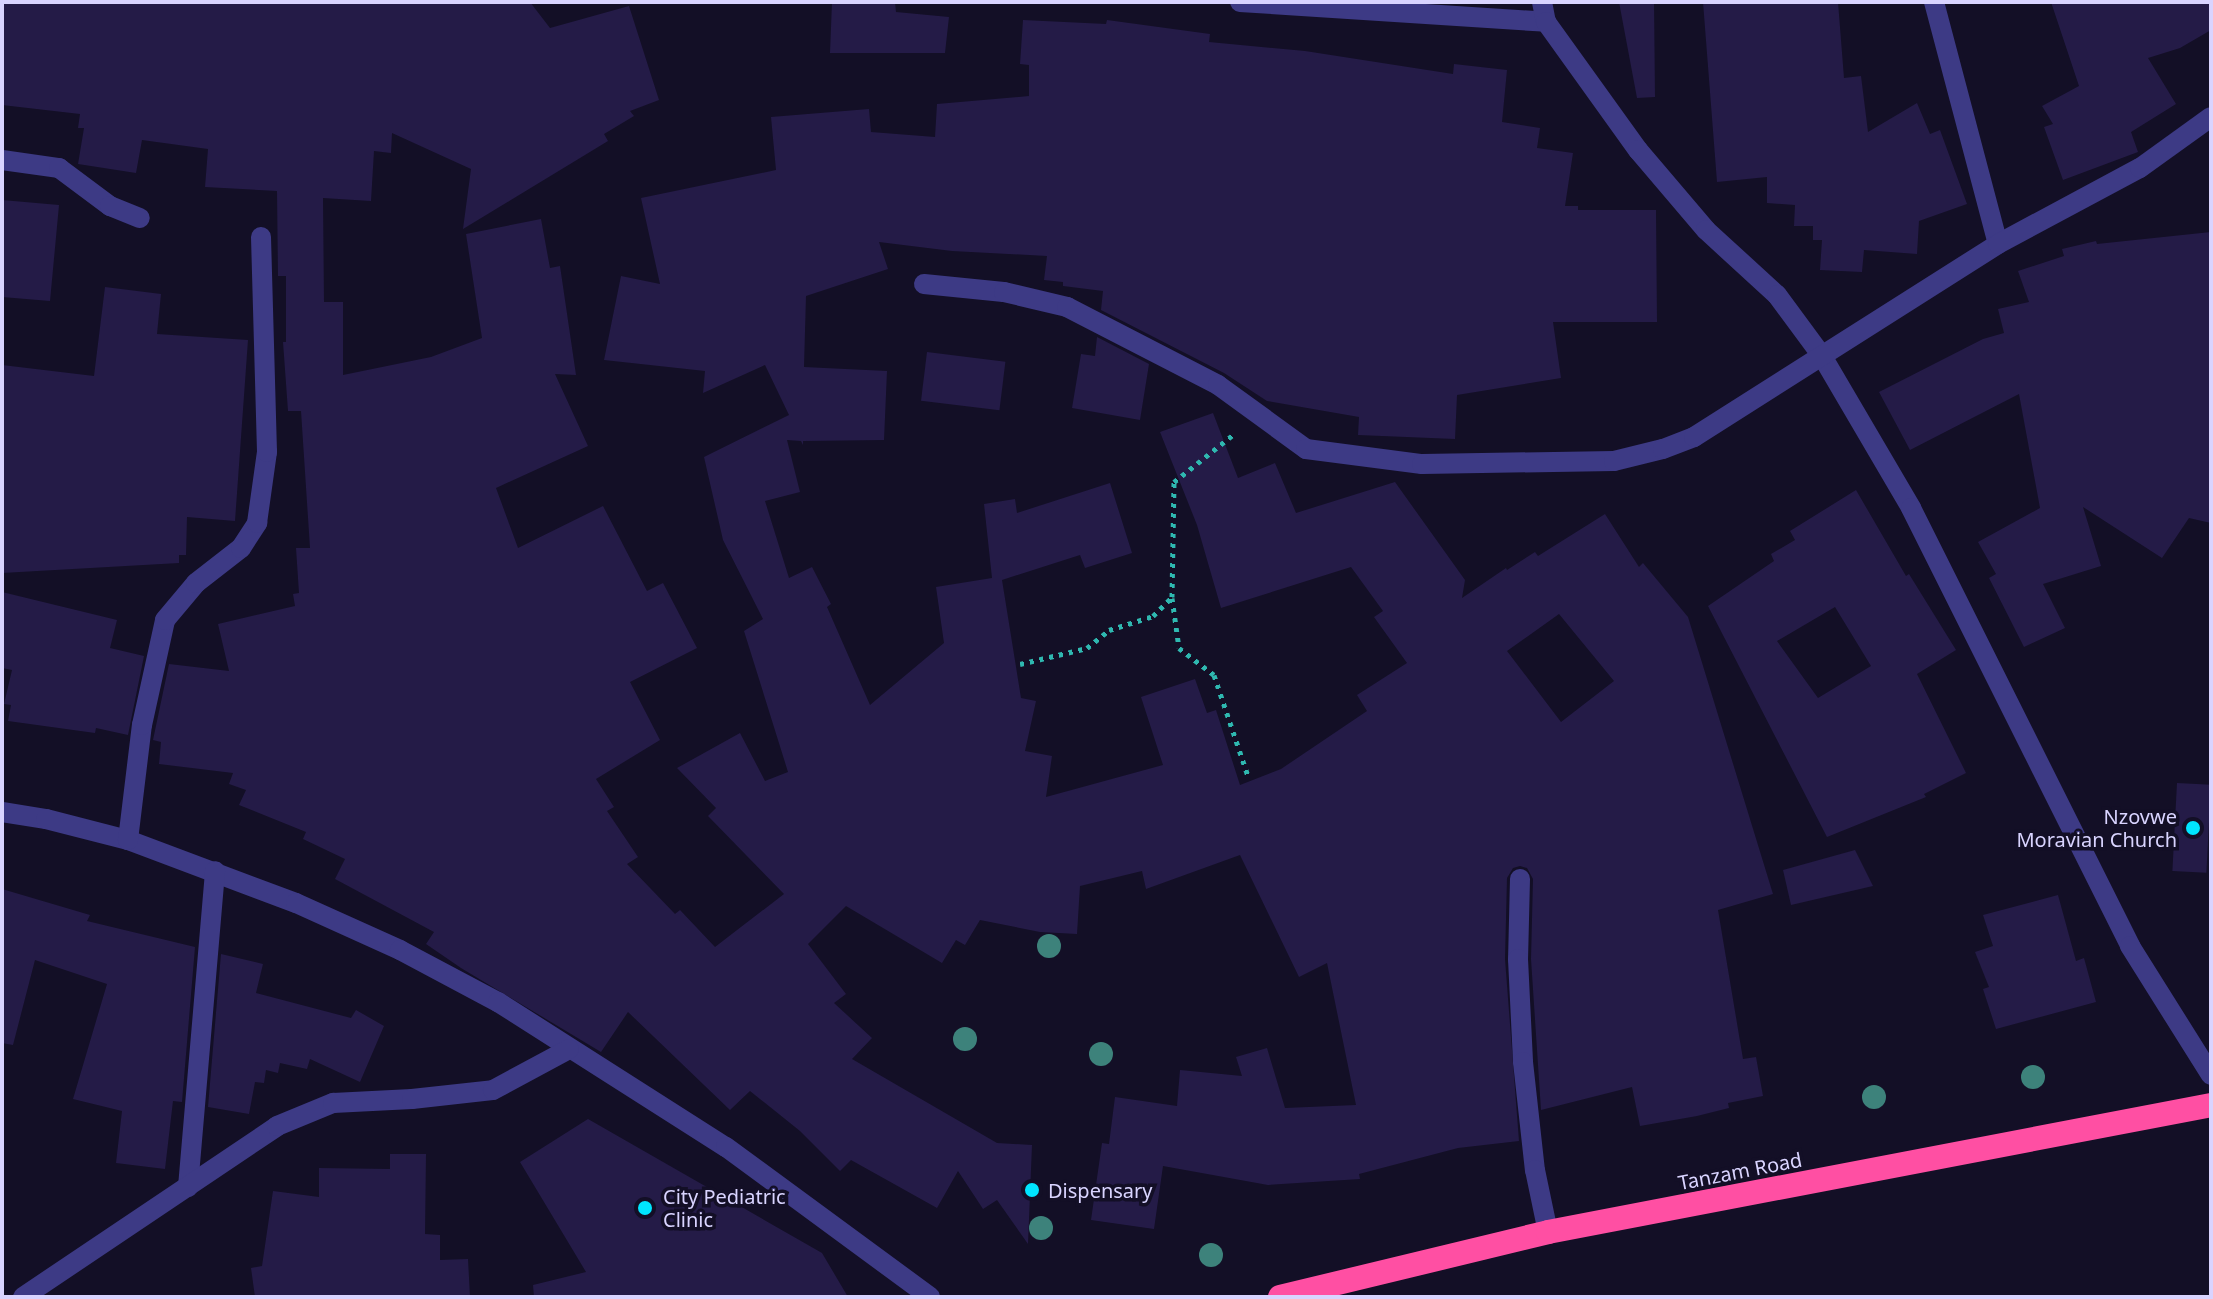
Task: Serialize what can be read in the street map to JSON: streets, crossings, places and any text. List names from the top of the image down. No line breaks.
{"streets":{"highway":["Tanzam Road"]},"places":["Nzovwe Moravian Church","Dispensary","City Pediatric Clinic"]}
